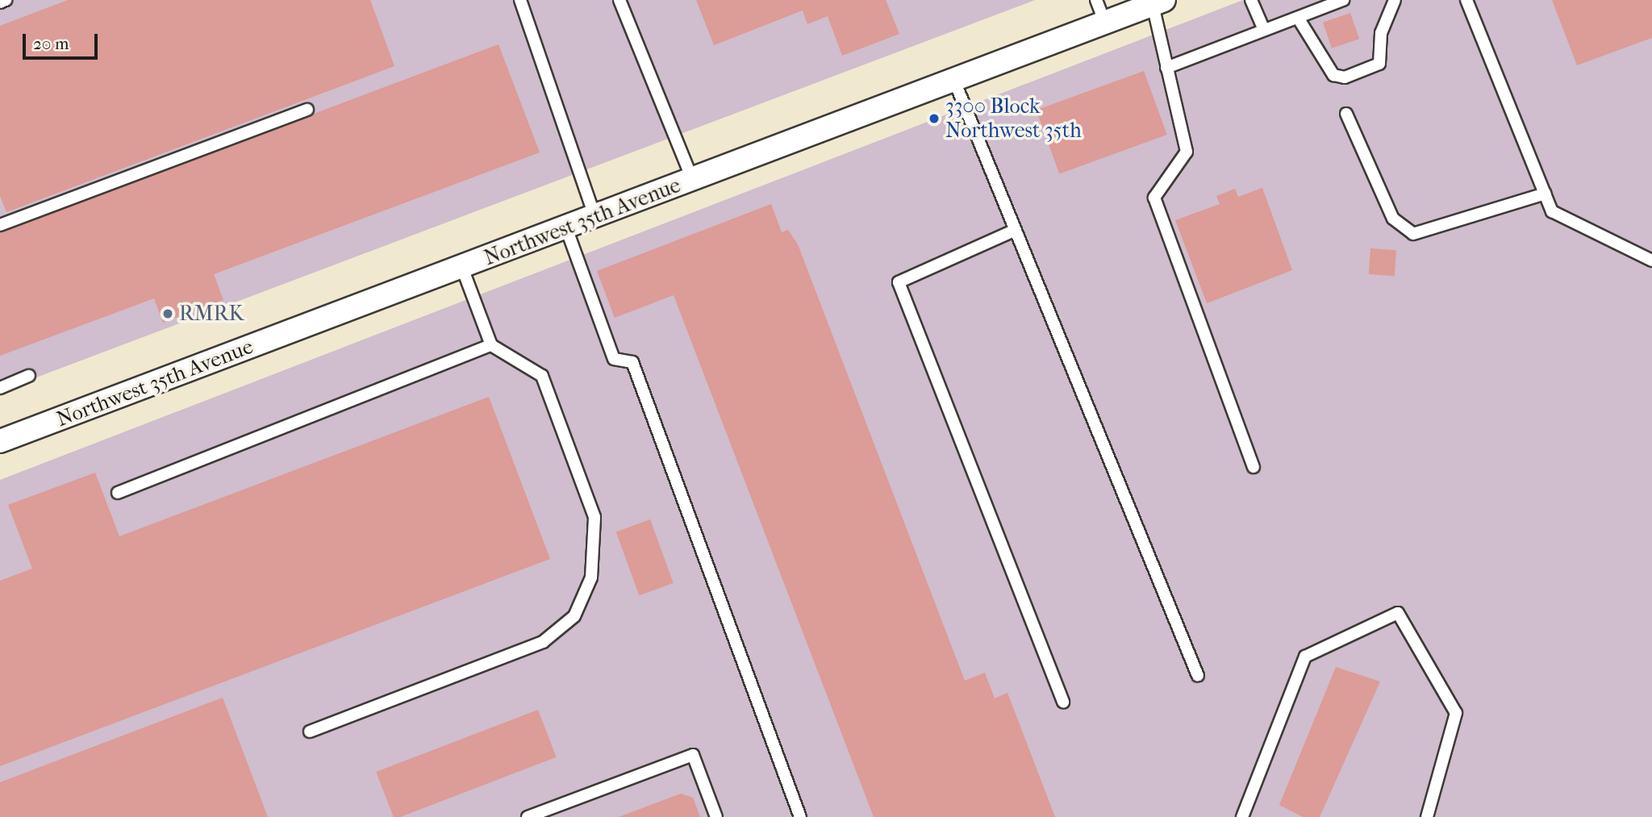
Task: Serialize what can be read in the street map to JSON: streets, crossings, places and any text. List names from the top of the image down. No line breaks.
{"streets":{"street":["Northwest 35th Avenue"]},"places":["3300 Block Northwest 35th","RMRK"],"scale_bar":"20 m"}
